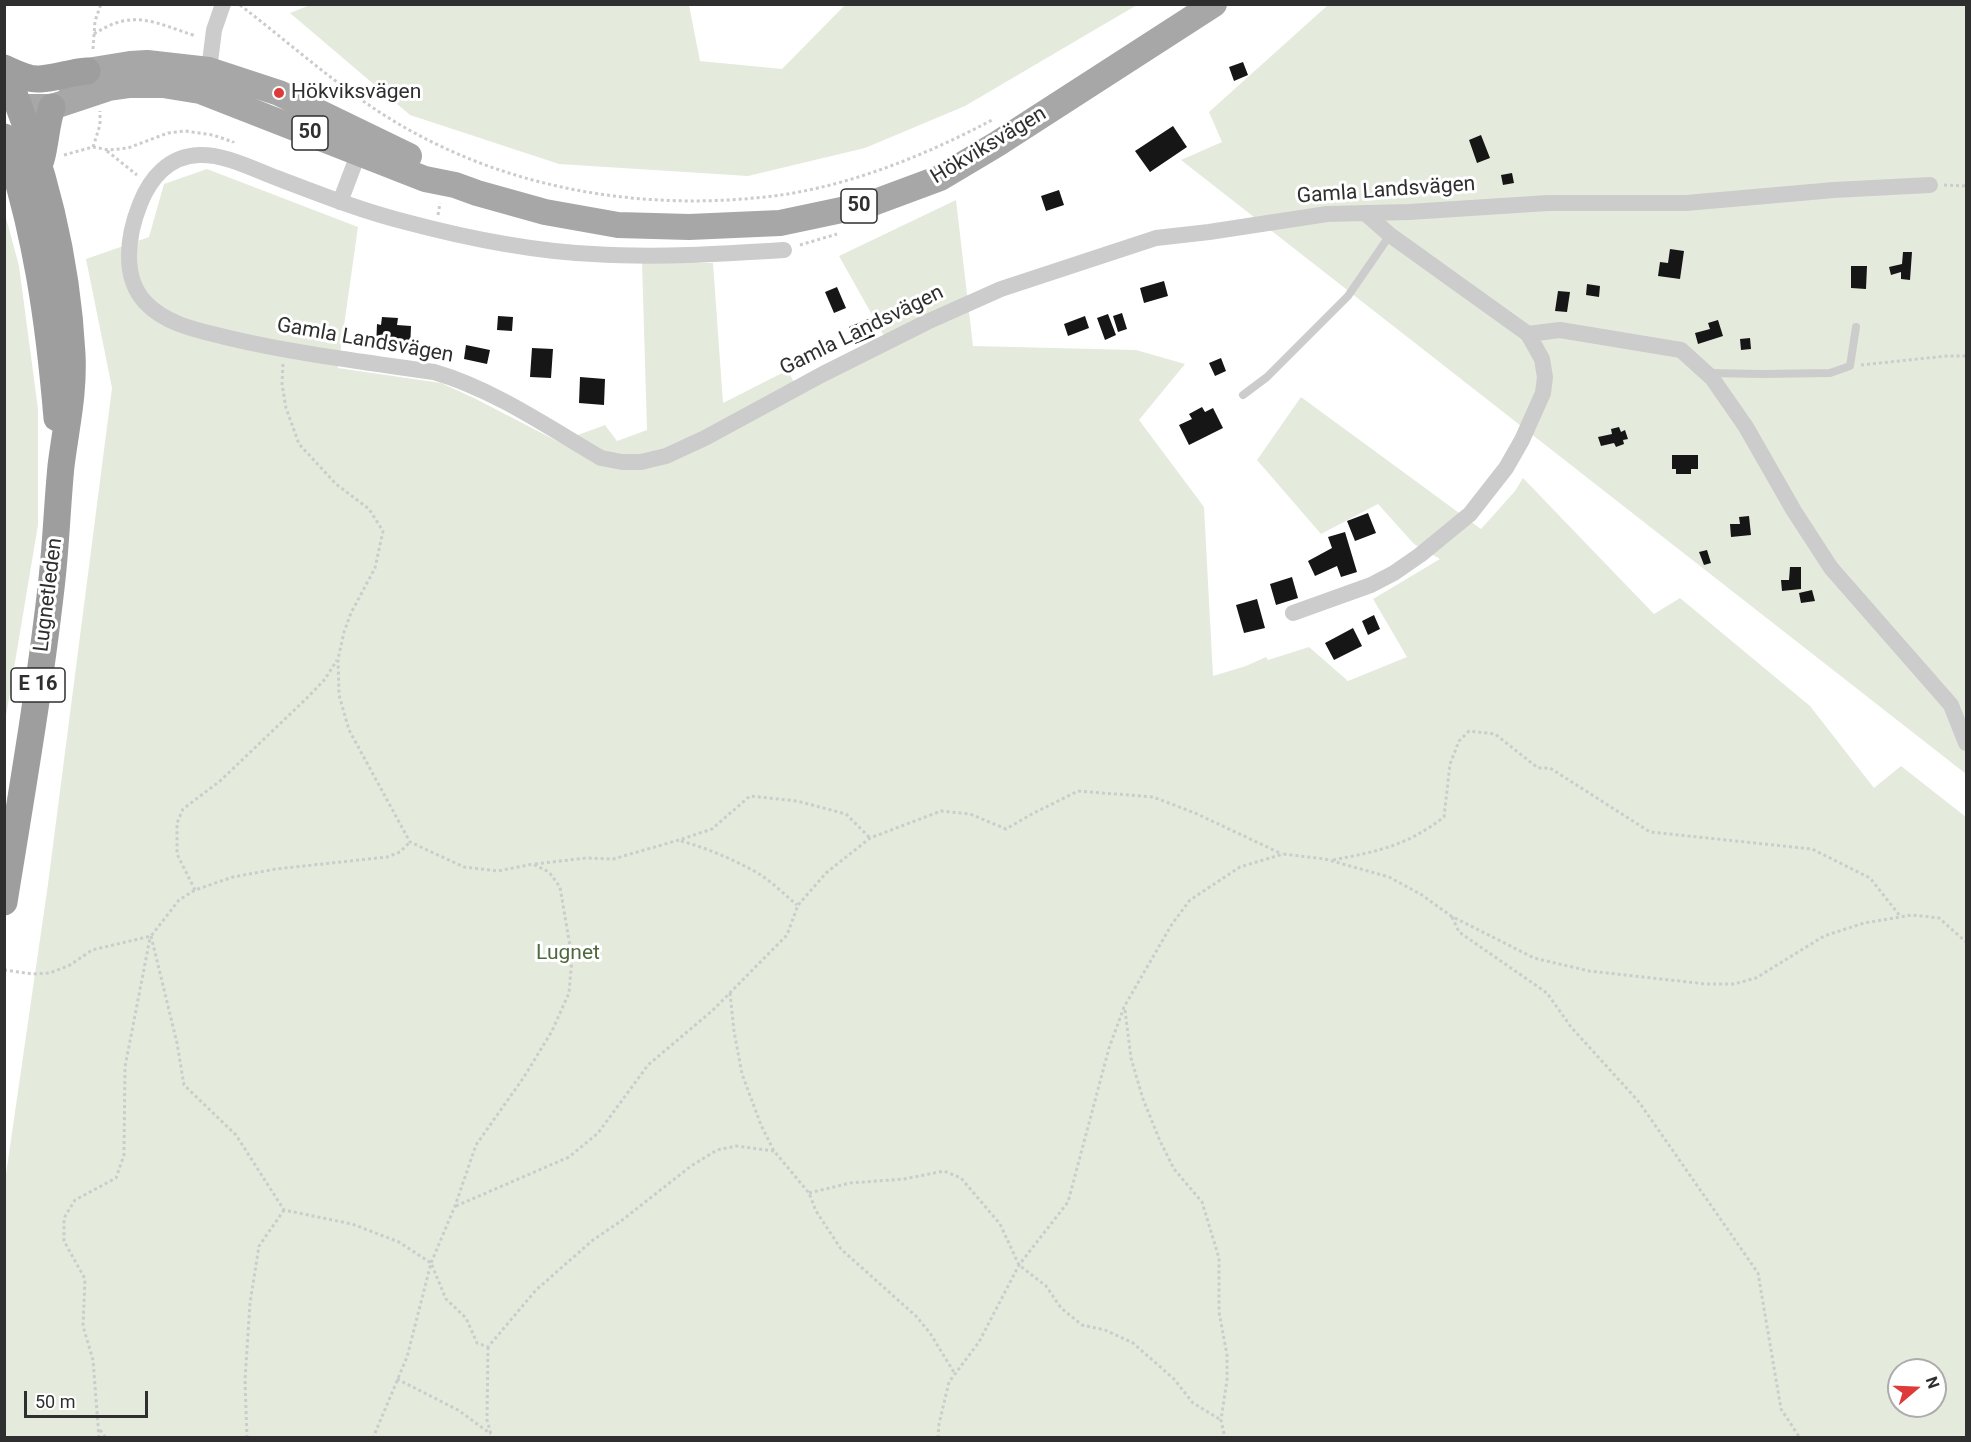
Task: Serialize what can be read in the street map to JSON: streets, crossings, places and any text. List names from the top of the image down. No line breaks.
{"streets":{"highway":["50","Lugnetleden","E 16"],"main road":["Hökviksvägen"],"street":["Gamla Landsvägen"]},"crossings":[["50","Hökviksvägen"],["50","Lugnetleden"],["Hökviksvägen","Lugnetleden"]],"parks":["Lugnet"],"places":["Hökviksvägen"],"scale_bar":"50 m","north":"right"}
